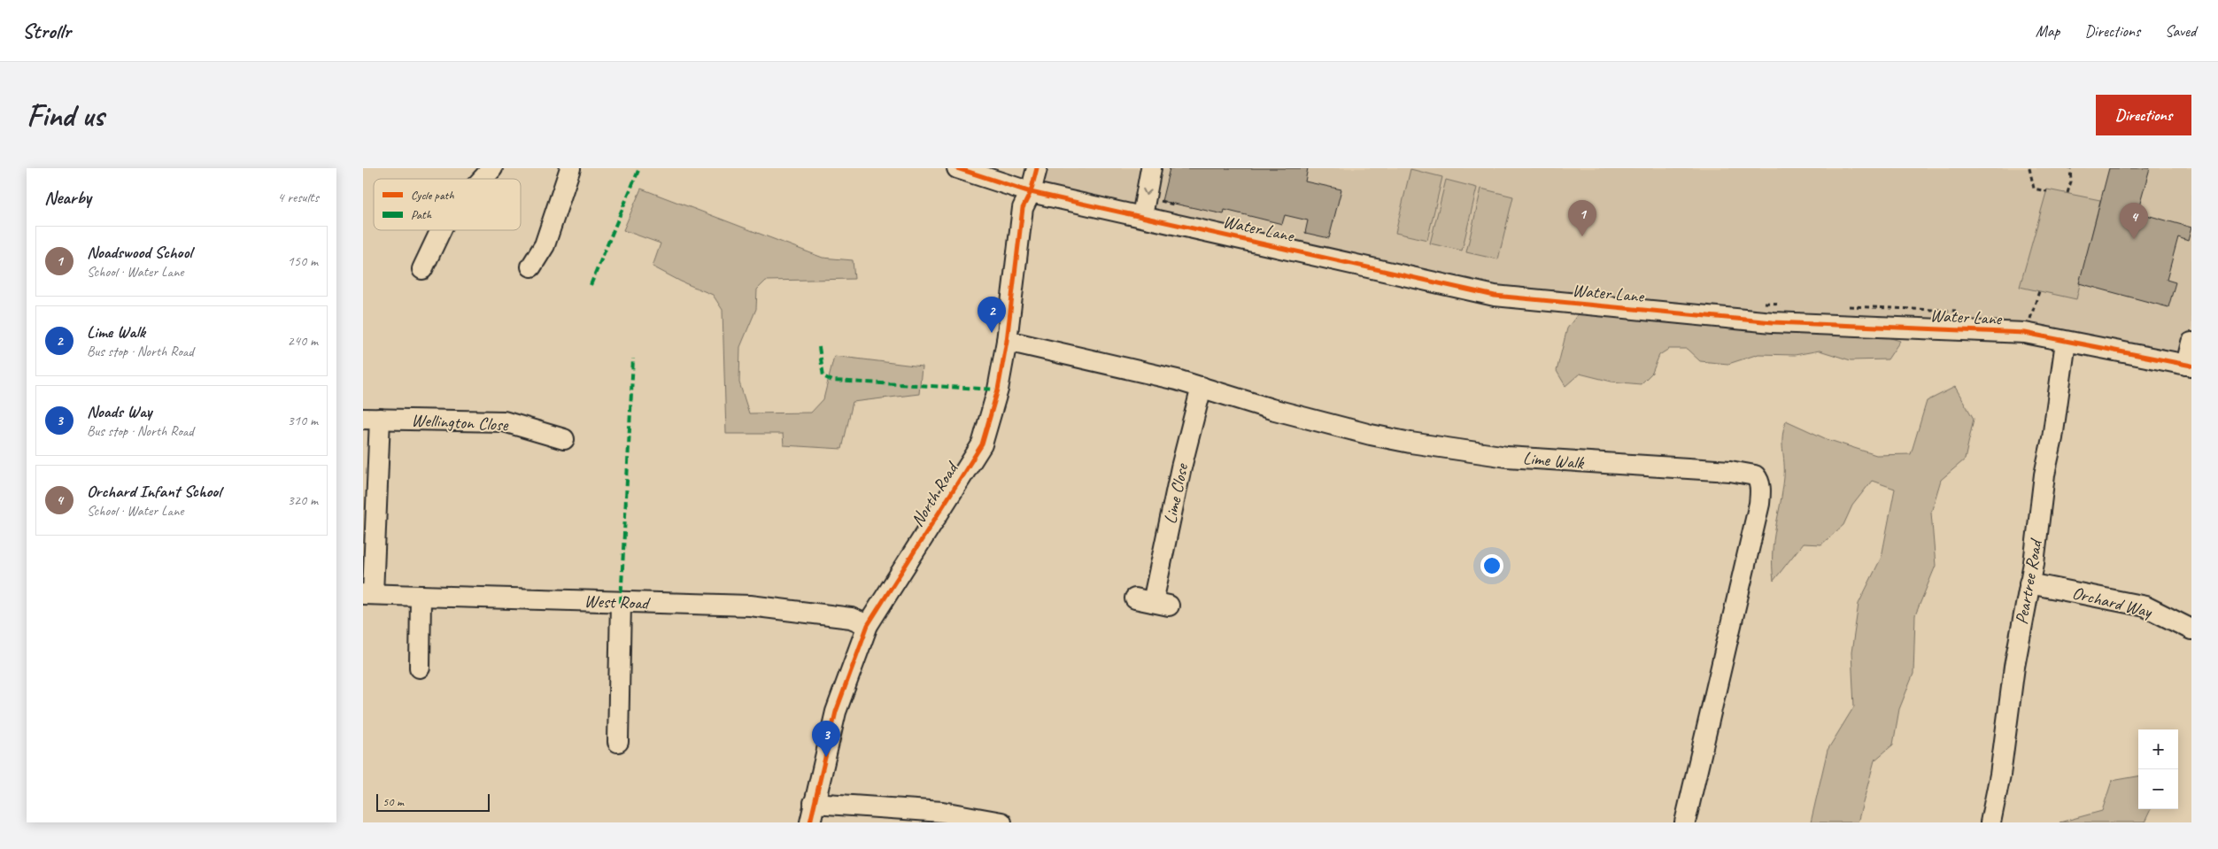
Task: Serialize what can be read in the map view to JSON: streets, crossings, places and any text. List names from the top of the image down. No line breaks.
{"streets":{"street":["Water Lane","Wellington Close","Lime Walk","Lime Close","North Road","Peartree Road","West Road","Orchard Way"]},"crossings":[["Water Lane","North Road"],["Water Lane","Peartree Road"],["Wellington Close","West Road"],["Lime Walk","Lime Close"],["Lime Walk","North Road"],["North Road","West Road"],["Peartree Road","Orchard Way"]],"legend":["Cycle path","Path"],"scale_bar":"50 m","page":{"header":"Strollr","nav":["Map","Directions","Saved"],"buttons":"Directions","title":"Find us","heading":["Nearby","4 results"],"pins":["1","4","2","3"],"list":[{"mark":"1","name":"Noadswood School","note":"School · Water Lane","value":"150 m"},{"mark":"2","name":"Lime Walk","note":"Bus stop · North Road","value":"240 m"},{"mark":"3","name":"Noads Way","note":"Bus stop · North Road","value":"310 m"},{"mark":"4","name":"Orchard Infant School","note":"School · Water Lane","value":"320 m"}],"map_buttons":["+","−"],"scale":"50 m"}}
